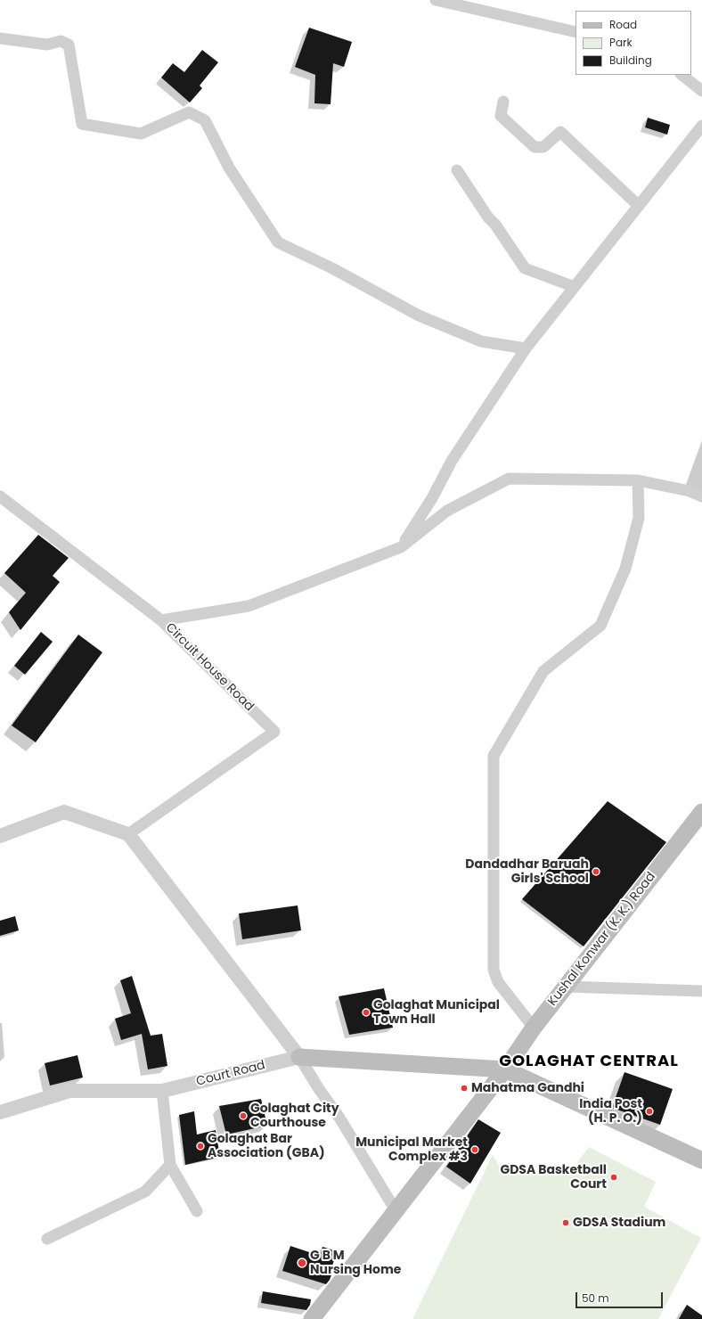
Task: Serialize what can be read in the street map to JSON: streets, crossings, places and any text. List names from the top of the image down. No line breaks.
{"streets":{"main road":["Kushal Konwar (K. K.) Road"],"street":["Circuit House Road","Court Road"]},"districts":["GOLAGHAT CENTRAL"],"places":["Dandadhar Baruah Girls' School","Golaghat Municipal Town Hall","Mahatma Gandhi","India Post (H. P. O.)","Golaghat City Courthouse","Golaghat Bar Association (GBA)","Municipal Market Complex #3","GDSA Basketball Court","GDSA Stadium","G B M Nursing Home"],"legend":["Road","Park","Building"],"scale_bar":"50 m"}
